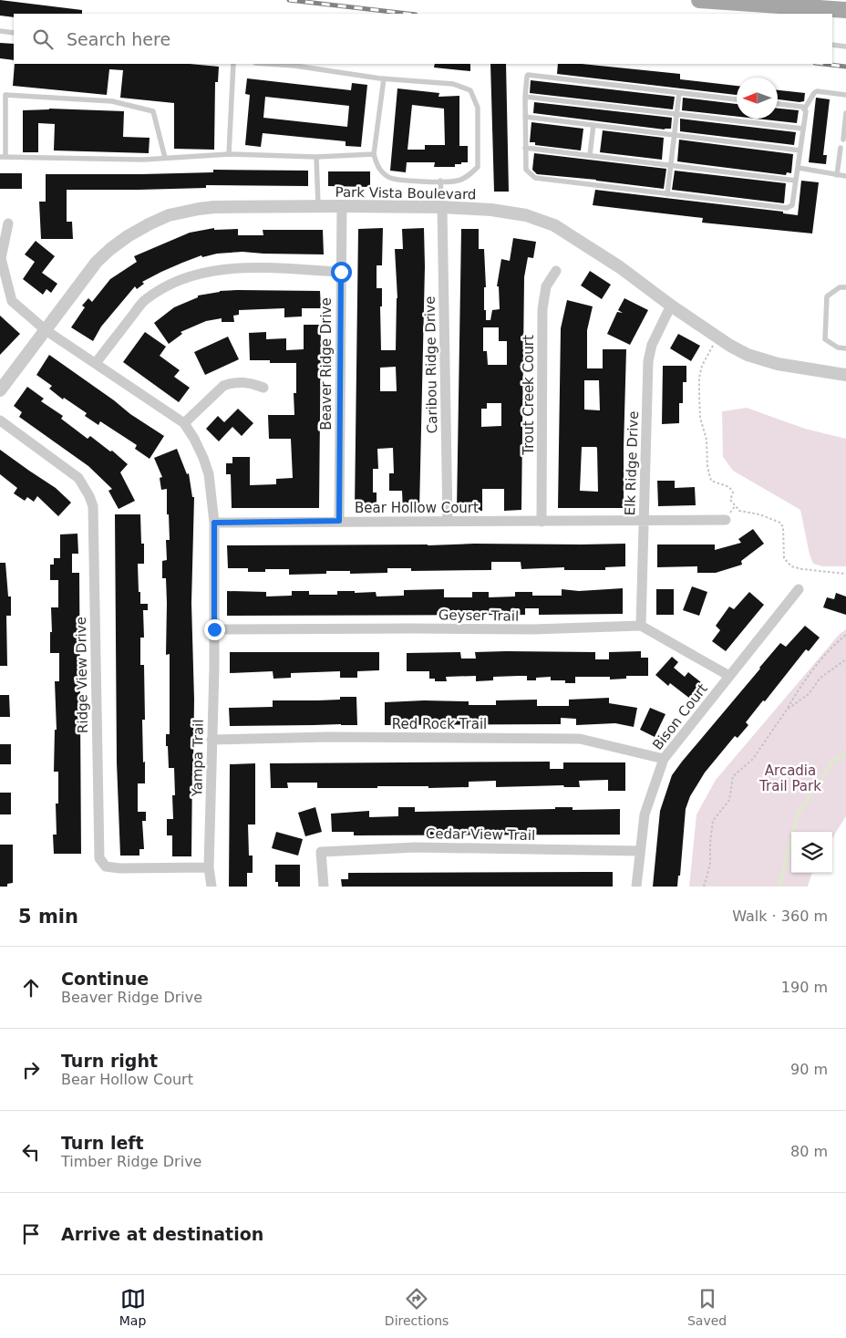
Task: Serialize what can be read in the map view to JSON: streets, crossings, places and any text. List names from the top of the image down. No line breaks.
{"streets":{"street":["Park Vista Boulevard","Beaver Ridge Drive","Caribou Ridge Drive","Trout Creek Court","Elk Ridge Drive","Bear Hollow Court","Geyser Trail","Ridge View Drive","Bison Court","Red Rock Trail","Yampa Trail","Cedar View Trail"]},"crossings":[["Park Vista Boulevard","Beaver Ridge Drive"],["Park Vista Boulevard","Caribou Ridge Drive"],["Park Vista Boulevard","Elk Ridge Drive"],["Beaver Ridge Drive","Bear Hollow Court"],["Caribou Ridge Drive","Bear Hollow Court"],["Trout Creek Court","Bear Hollow Court"],["Elk Ridge Drive","Bear Hollow Court"],["Elk Ridge Drive","Geyser Trail"],["Bear Hollow Court","Yampa Trail"],["Geyser Trail","Yampa Trail"],["Ridge View Drive","Yampa Trail"],["Bison Court","Red Rock Trail"],["Bison Court","Cedar View Trail"],["Red Rock Trail","Yampa Trail"]],"parks":["Arcadia Trail Park"],"north":"left","page":{"search":"Search here","heading":["5 min","Walk · 360 m"],"list":[["Continue","Beaver Ridge Drive","190 m"],["Turn right","Bear Hollow Court","90 m"],["Turn left","Timber Ridge Drive","80 m"],"Arrive at destination"],"nav":["Map","Directions","Saved"]}}
